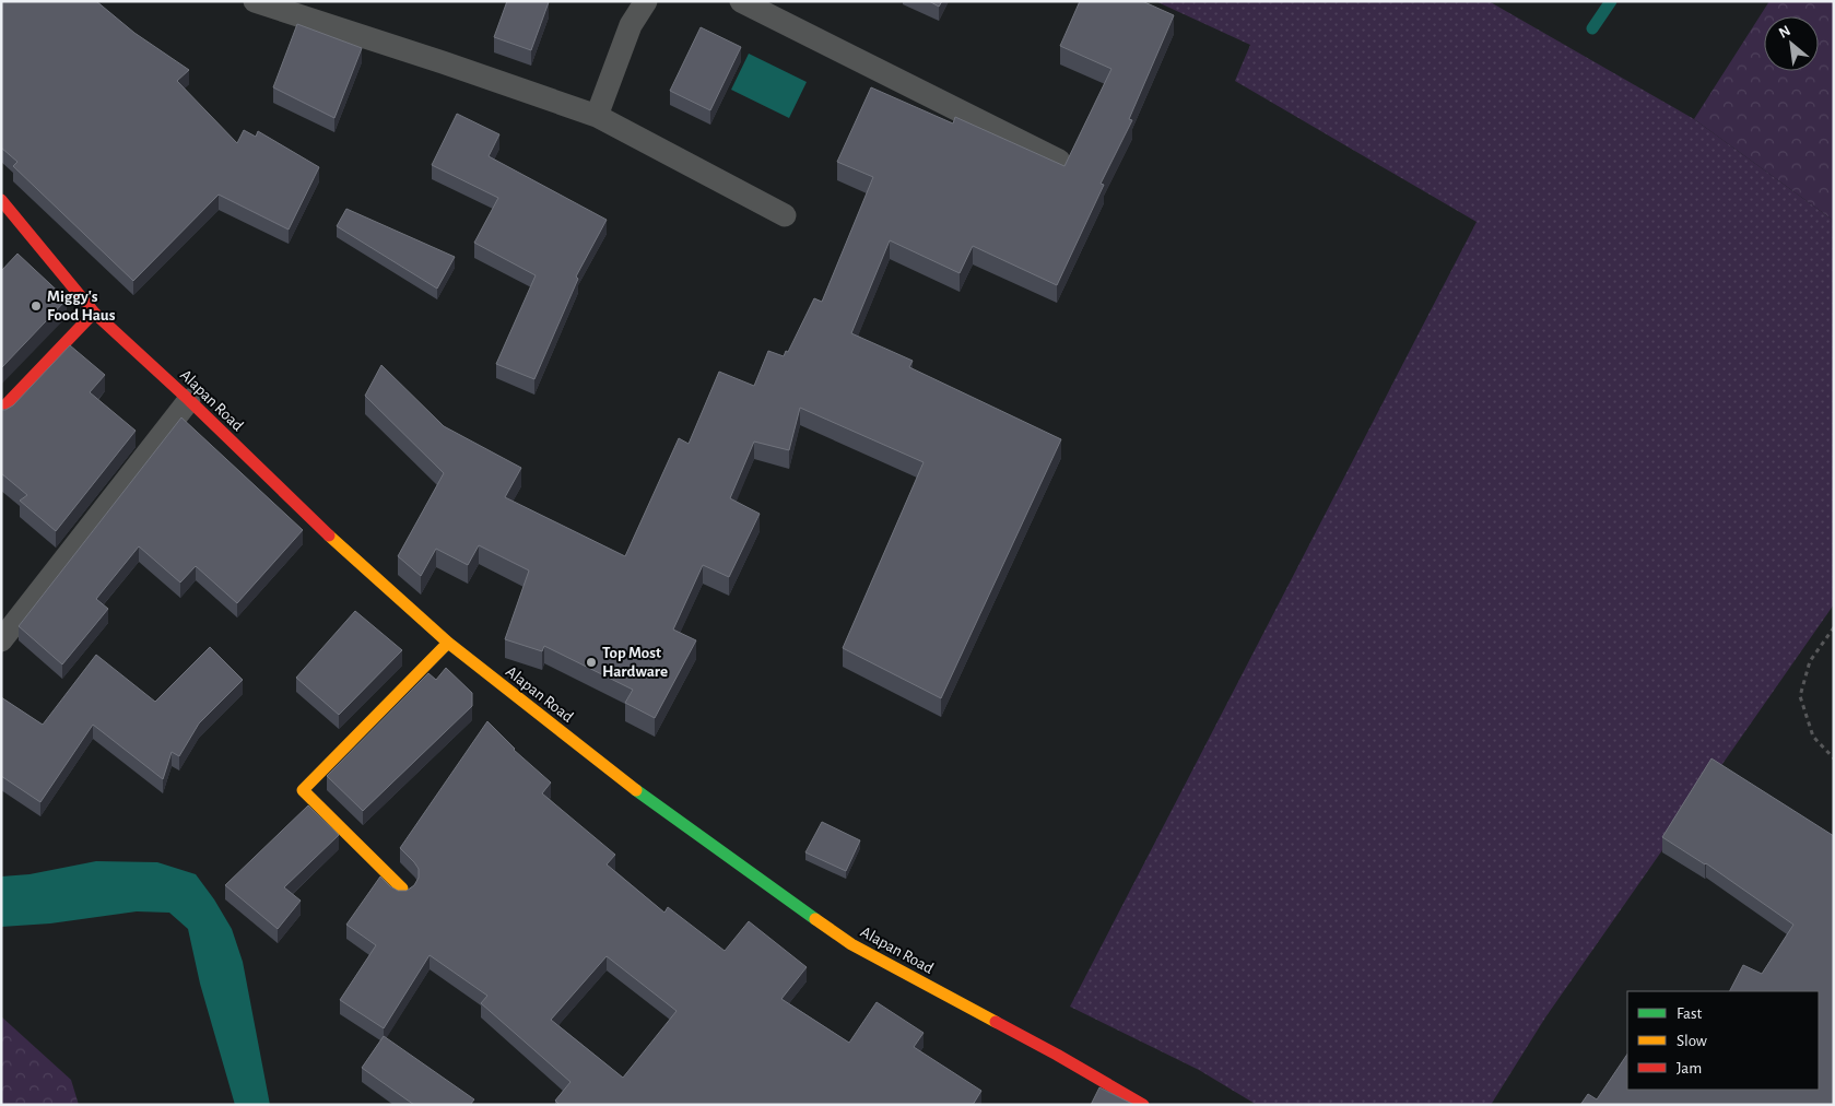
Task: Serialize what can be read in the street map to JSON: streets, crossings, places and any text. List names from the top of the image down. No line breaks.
{"streets":{"street":["Alapan Road"]},"places":["Miggy's Food Haus","Top Most Hardware"],"legend":["Fast","Slow","Jam"],"north":"top left"}
